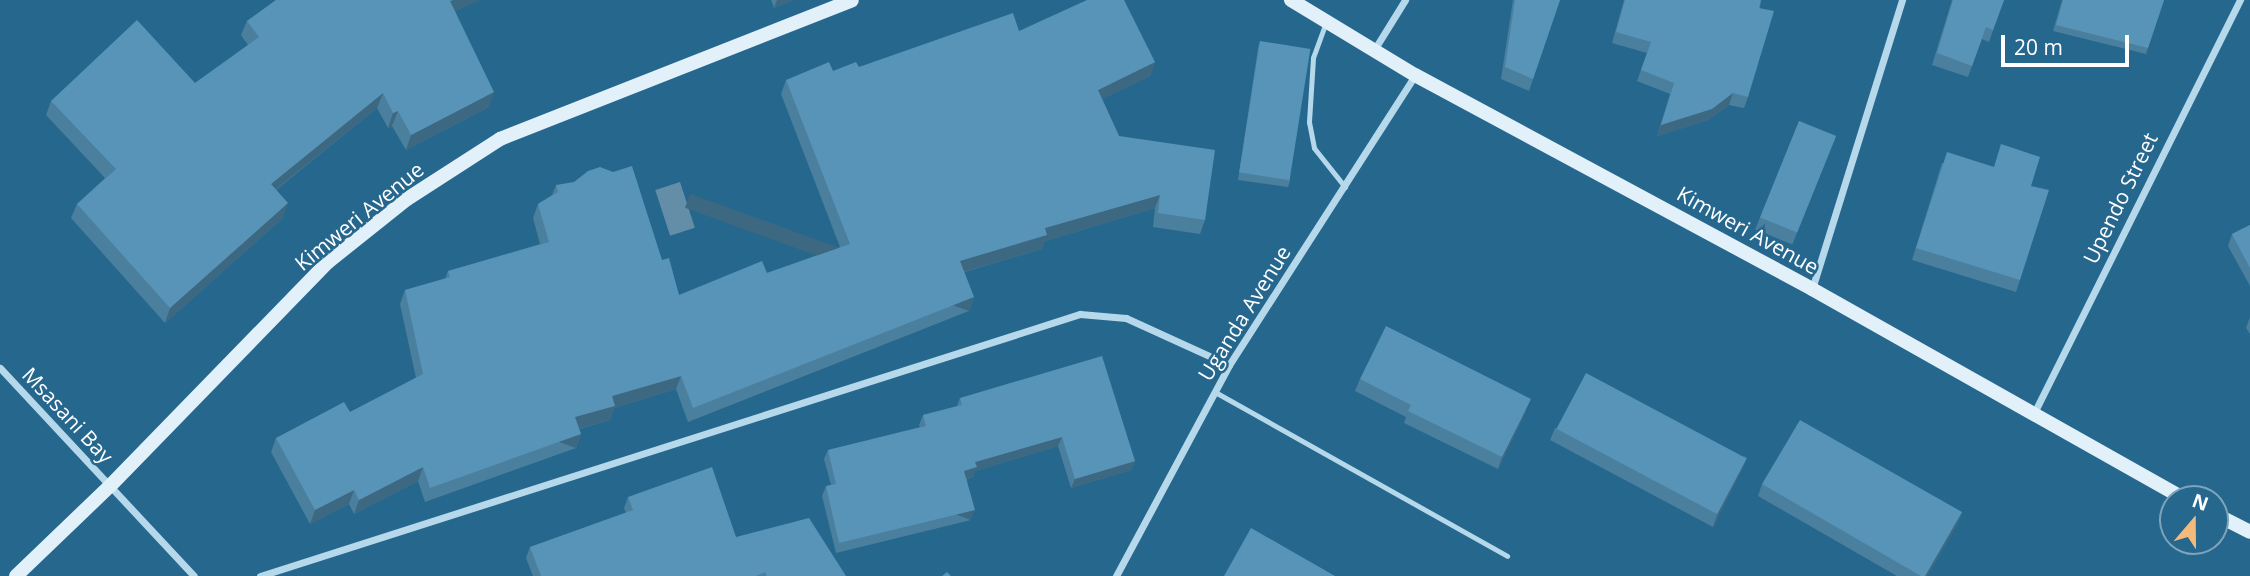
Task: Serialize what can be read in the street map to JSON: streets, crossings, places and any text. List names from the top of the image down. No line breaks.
{"streets":{"street":["Upendo Street","Kimweri Avenue","Uganda Avenue","Msasani Bay"]},"crossings":[["Upendo Street","Kimweri Avenue"],["Kimweri Avenue","Uganda Avenue"],["Kimweri Avenue","Msasani Bay"]],"scale_bar":"20 m","north":"top"}
